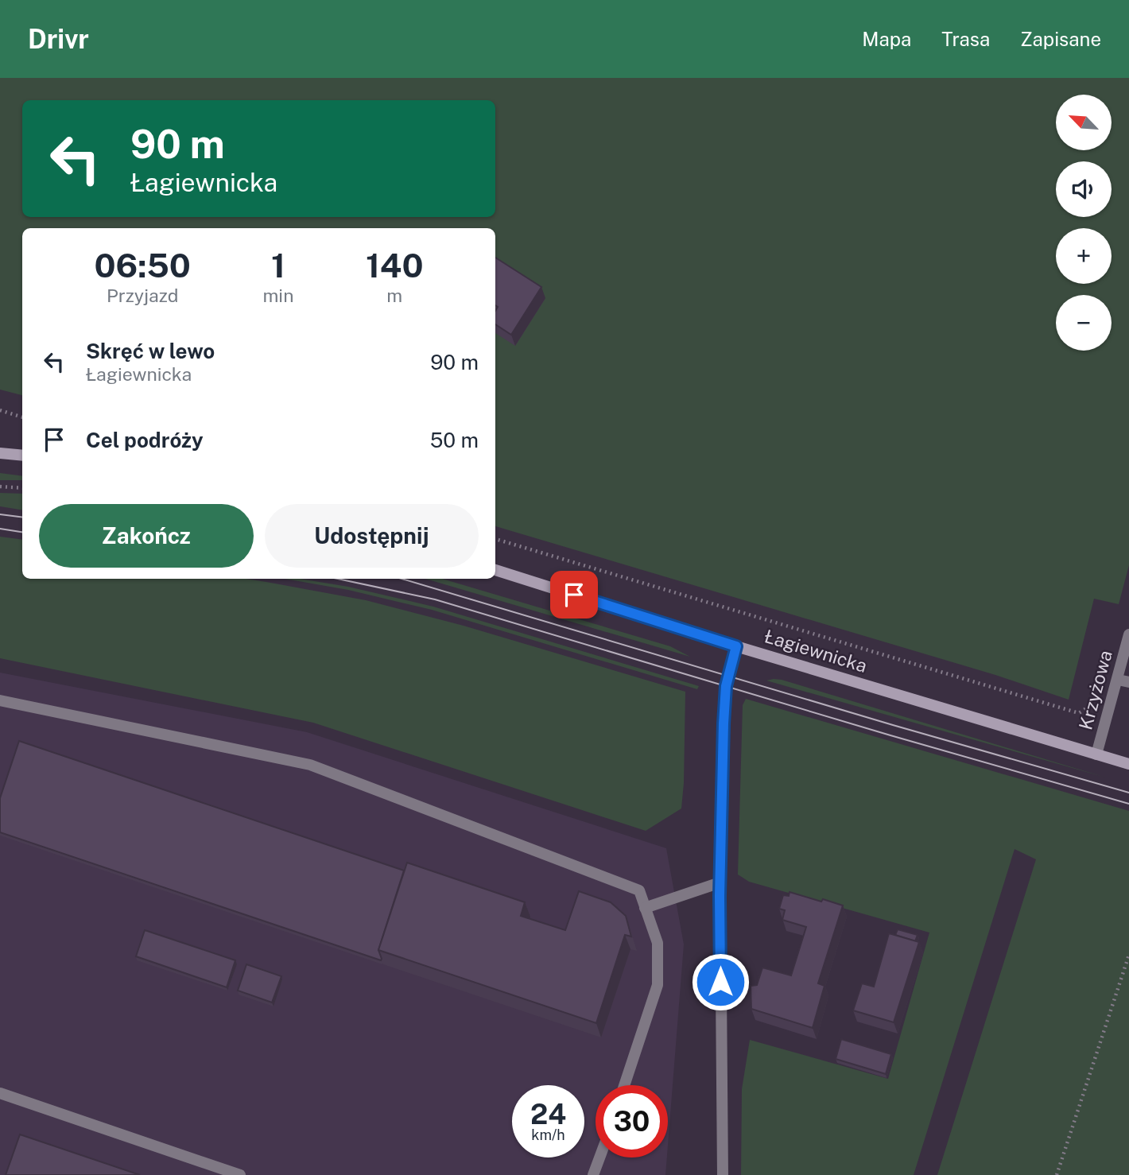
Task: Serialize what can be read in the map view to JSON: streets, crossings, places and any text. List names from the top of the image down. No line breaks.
{"streets":{"main road":["Łagiewnicka"],"street":["Krzyżowa"]},"crossings":[["Łagiewnicka","Krzyżowa"]],"north":"top left","page":{"header":"Drivr","nav":["Mapa","Trasa","Zapisane"],"map_buttons":["+","−"],"turn":["90 m","Łagiewnicka"],"eta":["06:50","Przyjazd","1","min","140","m"],"list":[{"name":"Skręć w lewo","note":"Łagiewnicka","value":"90 m"},{"name":"Cel podróży","value":"50 m"}],"buttons":["Zakończ","Udostępnij"],"speed":"24 km/h","limit":"30"}}
